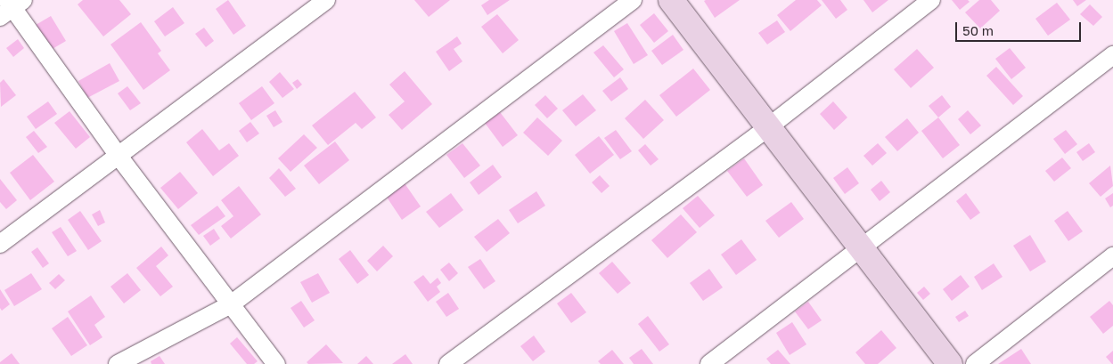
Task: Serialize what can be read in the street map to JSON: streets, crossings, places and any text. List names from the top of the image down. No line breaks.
{"scale_bar":"50 m"}
